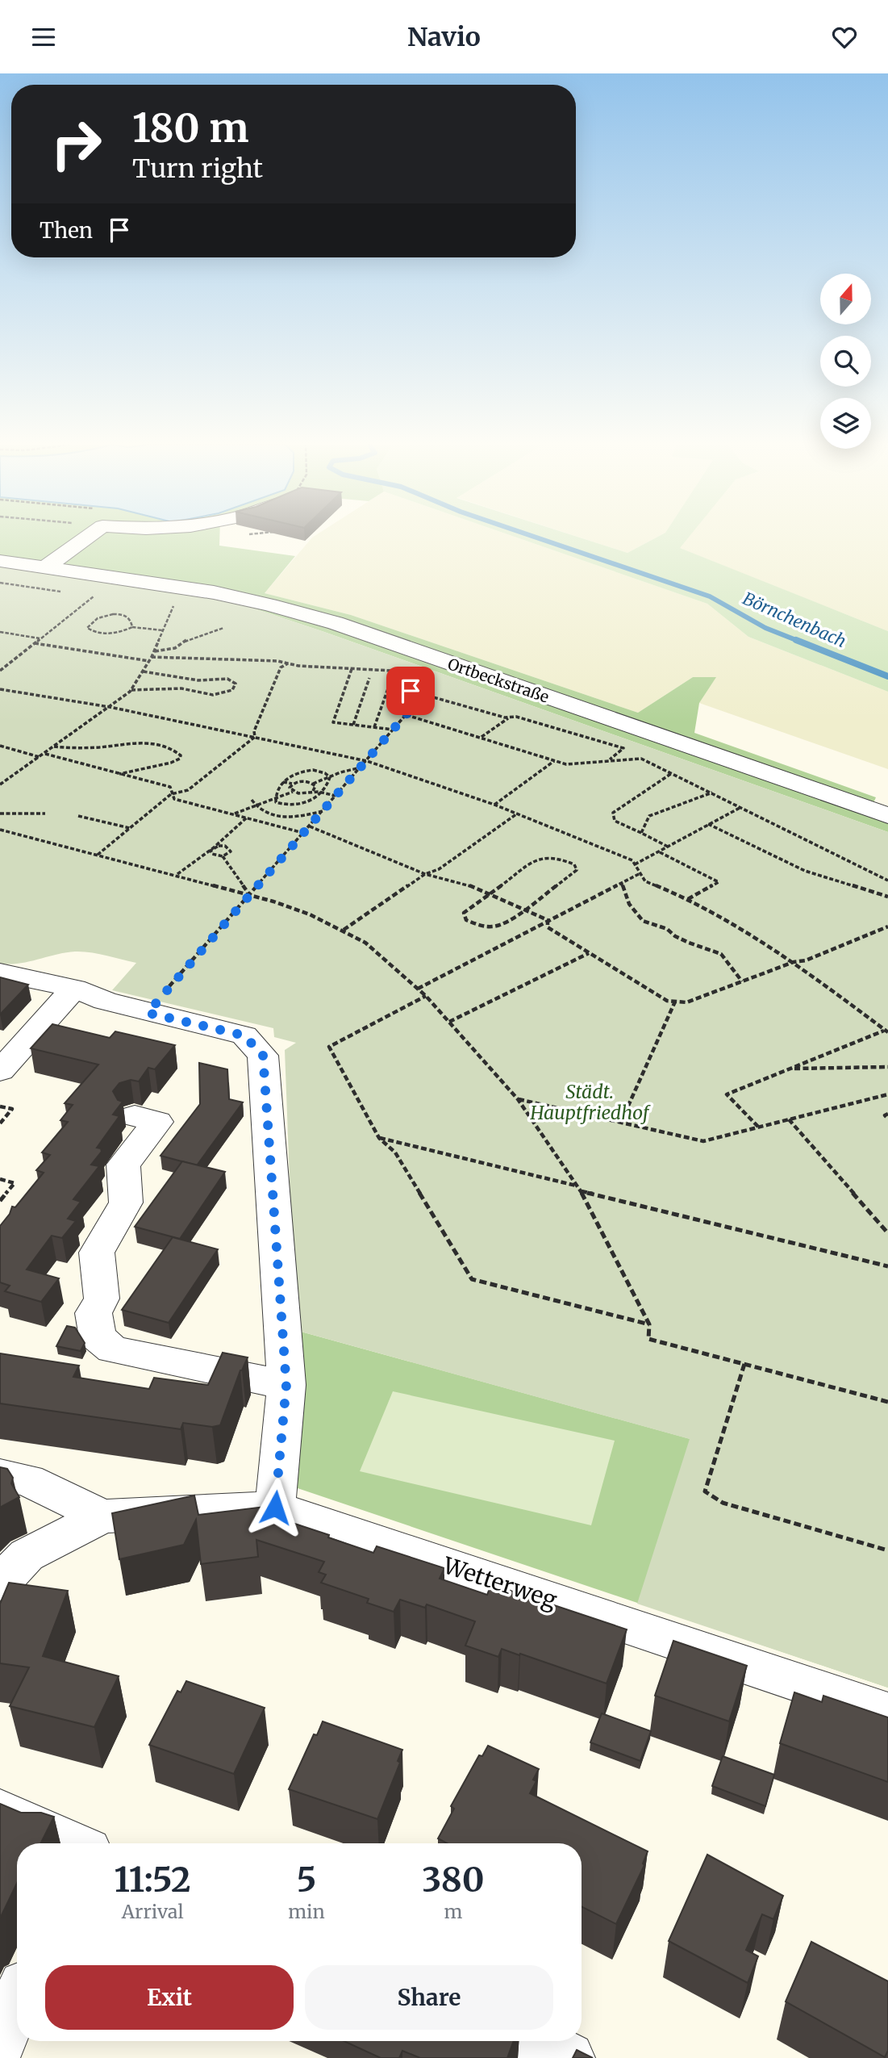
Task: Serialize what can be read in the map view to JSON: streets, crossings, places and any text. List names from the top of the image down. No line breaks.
{"streets":{"street":["Ortbeckstraße","Wetterweg"]},"water":["Börnchenbach"],"parks":["Städt. Hauptfriedhof"],"north":"top","page":{"header":"Navio","turn":["180 m","Turn right"],"then":"Then","eta":["11:52","Arrival","5","min","380","m"],"buttons":["Exit","Share"]}}
